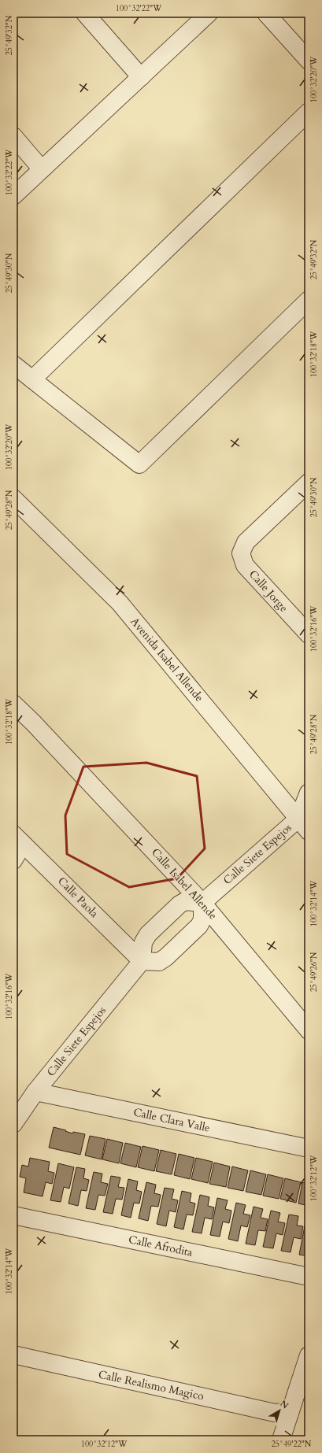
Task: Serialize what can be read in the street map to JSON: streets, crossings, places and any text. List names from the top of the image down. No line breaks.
{"streets":{"street":["Calle Jorge","Avenida Isabel Allende","Calle Siete Espejos","Calle Isabel Allende","Calle Paola","Calle Clara Valle","Calle Afrodita","Calle Realismo Magico"]},"crossings":[["Avenida Isabel Allende","Calle Siete Espejos"],["Calle Siete Espejos","Calle Isabel Allende"],["Calle Siete Espejos","Calle Paola"],["Calle Siete Espejos","Calle Clara Valle"]],"north":"top right","coordinates":["100°32'22\"W","25°49'32\"N","100°32'20\"W","25°49'30\"N","100°32'18\"W","25°49'28\"N","100°32'16\"W","100°32'14\"W","25°49'26\"N","100°32'12\"W","25°49'22\"N"]}
